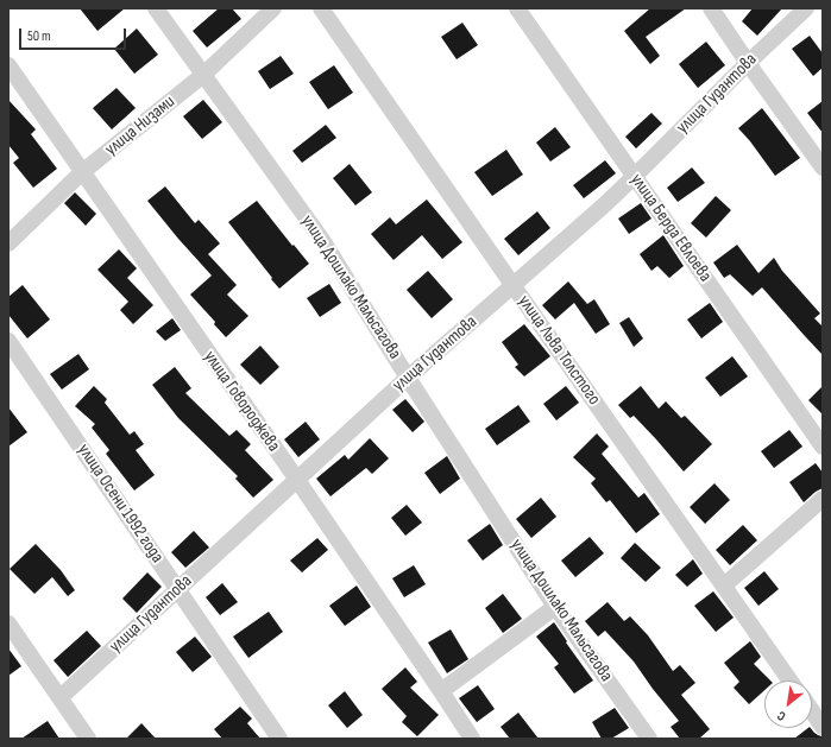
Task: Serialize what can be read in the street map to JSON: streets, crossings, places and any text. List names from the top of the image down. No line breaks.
{"streets":{"street":["улица Гудантова","улица Низами","улица Берда Евлоева","улица Дошлако Мальсагова","улица Льва Толстого","улица Говороджева","улица Осени 1992 года"]},"crossings":[["улица Гудантова","улица Берда Евлоева"],["улица Гудантова","улица Дошлако Мальсагова"],["улица Гудантова","улица Льва Толстого"],["улица Гудантова","улица Говороджева"],["улица Гудантова","улица Осени 1992 года"],["улица Низами","улица Дошлако Мальсагова"],["улица Низами","улица Говороджева"]],"scale_bar":"50 m","north":"bottom left"}
